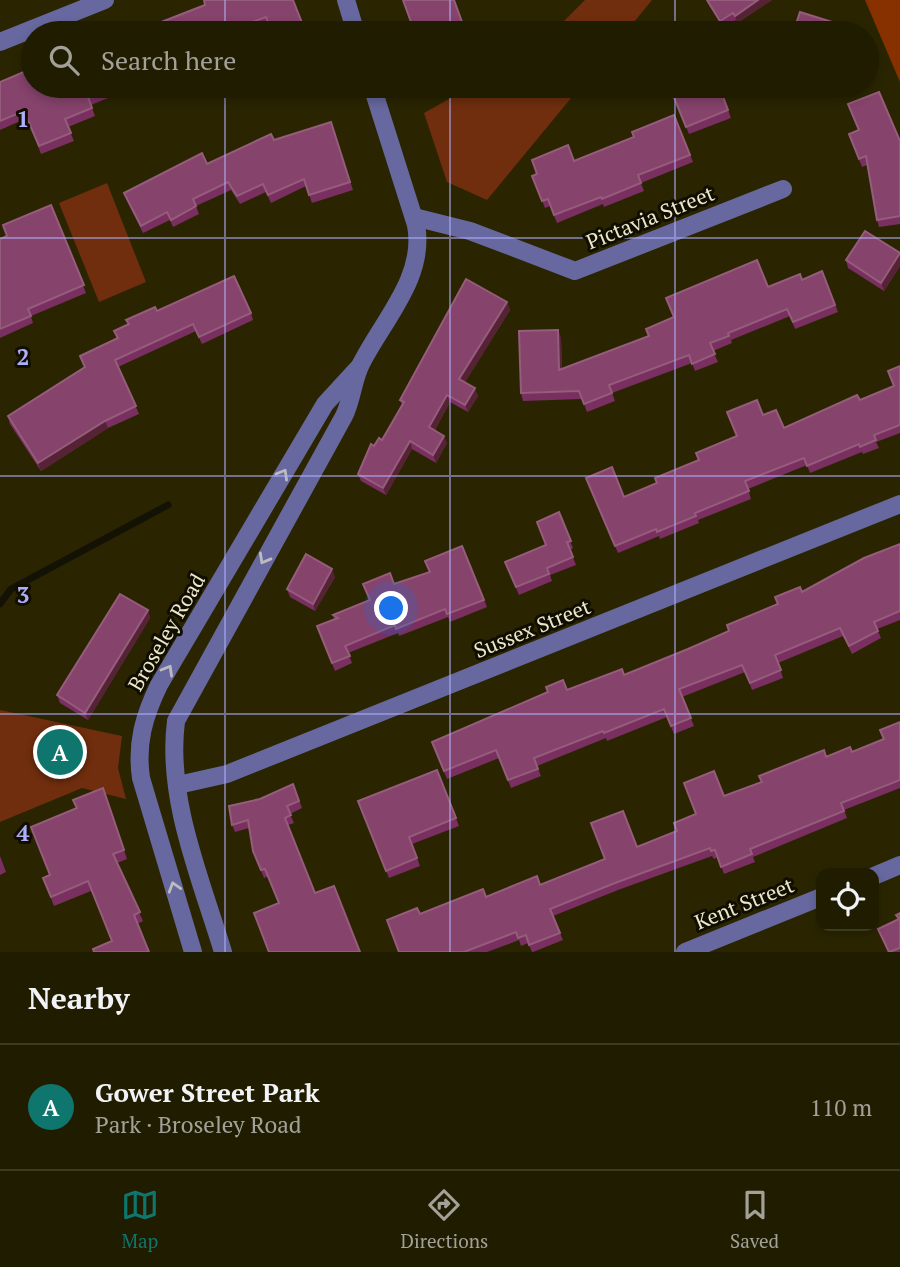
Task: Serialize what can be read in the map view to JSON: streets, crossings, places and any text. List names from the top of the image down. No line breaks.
{"streets":{"street":["Pictavia Street","Sussex Street","Broseley Road","Kent Street"]},"crossings":[["Pictavia Street","Broseley Road"],["Sussex Street","Broseley Road"]],"page":{"search":"Search here","pins":"A","heading":"Nearby","list":[{"mark":"A","name":"Gower Street Park","note":"Park · Broseley Road","value":"110 m"}],"nav":["Map","Directions","Saved"]},"grid":{"rows":["1","2","3","4"]}}
